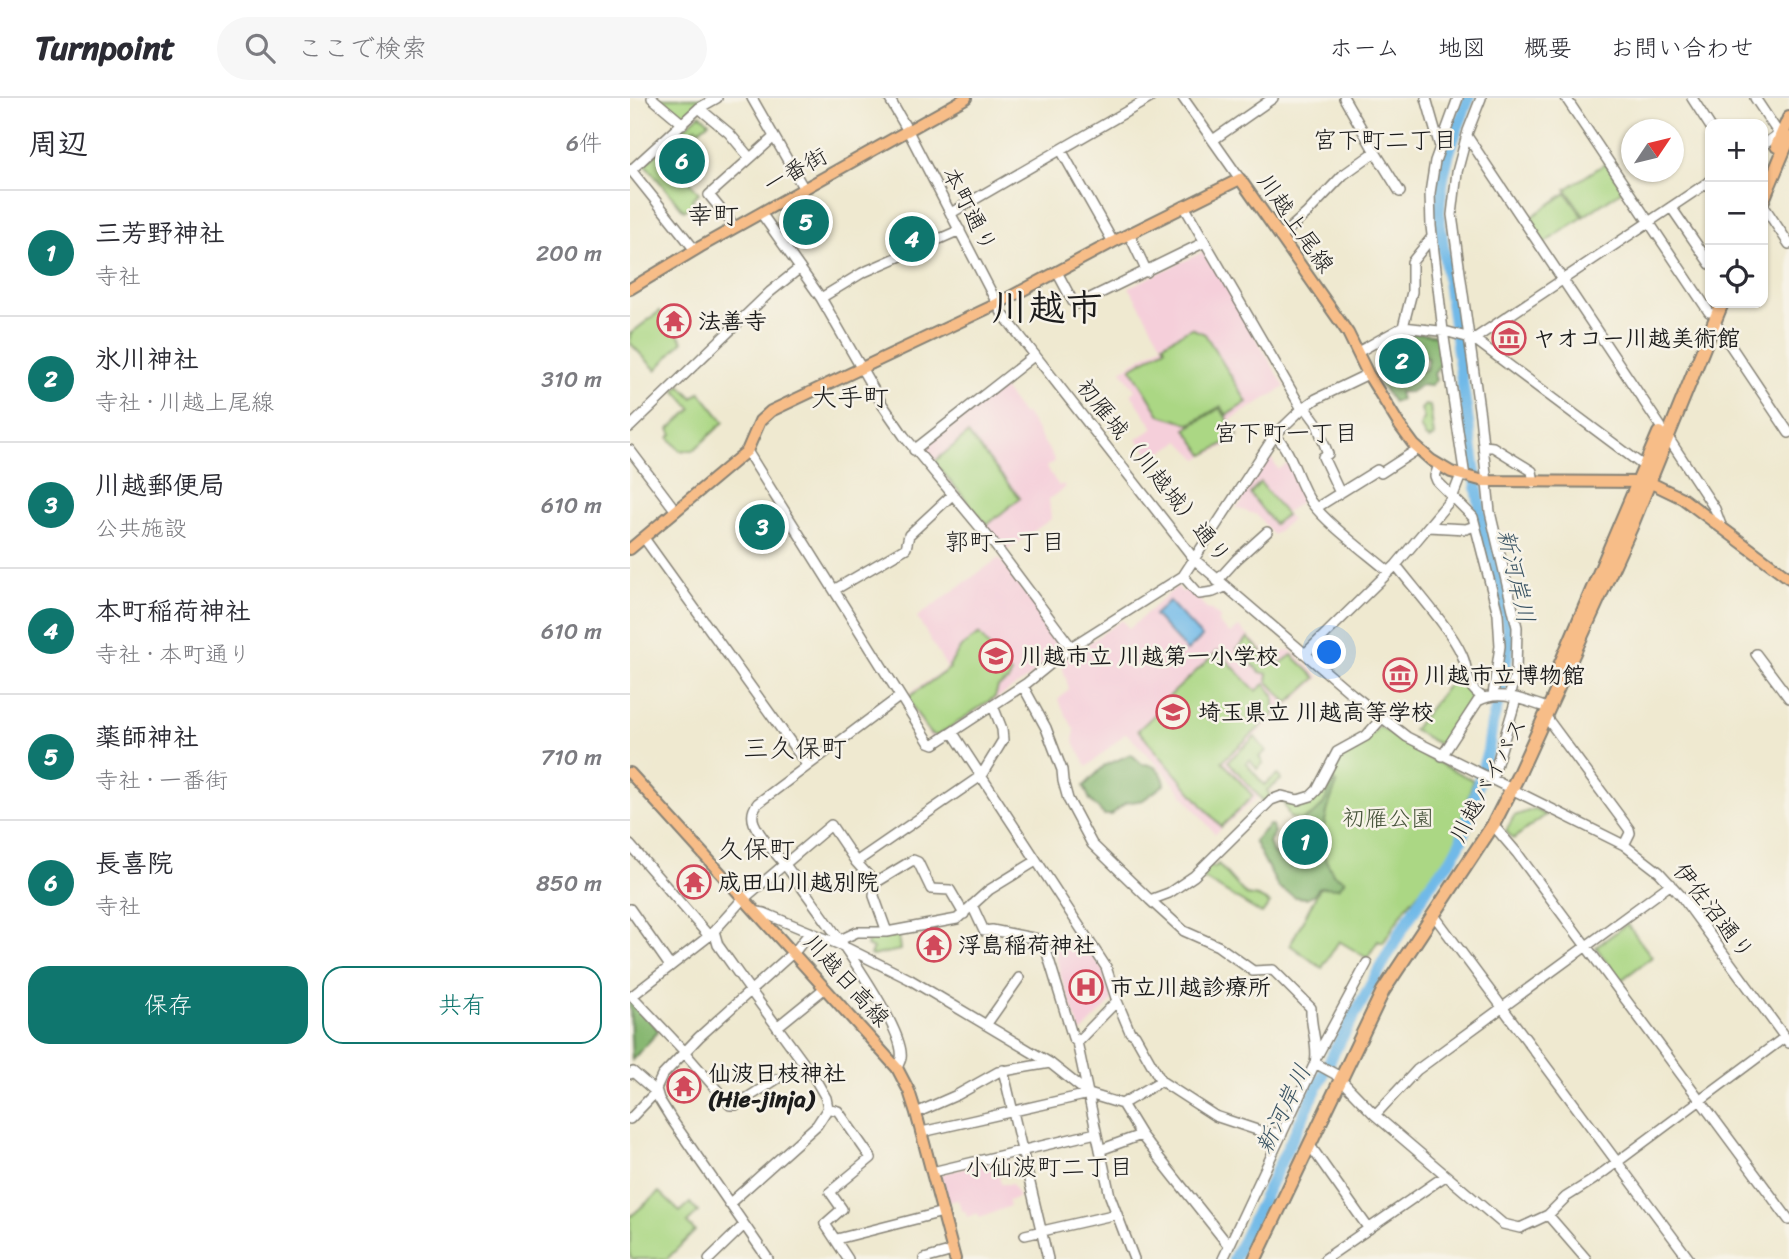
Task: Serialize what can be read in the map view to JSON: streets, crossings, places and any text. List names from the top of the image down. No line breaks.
{"streets":{"highway":["川越バイパス"],"main road":["一番街","川越上尾線","川越日高線"],"street":["本町通り","初雁城（川越城）通り","伊佐沼通り"]},"crossings":[["一番街","本町通り"],["本町通り","川越上尾線"],["本町通り","初雁城（川越城）通り"],["川越上尾線","初雁城（川越城）通り"],["川越上尾線","川越バイパス"],["初雁城（川越城）通り","川越バイパス"],["初雁城（川越城）通り","伊佐沼通り"],["川越バイパス","伊佐沼通り"]],"districts":["宮下町二丁目","幸町","川越市","大手町","宮下町一丁目","郭町一丁目","三久保町","久保町","小仙波町二丁目"],"water":["新河岸川"],"parks":["初雁公園"],"places":{"temple":["法善寺","成田山川越別院","浮島稲荷神社","仙波日枝神社 (Hie-jinja)"],"museum":["ヤオコー川越美術館","川越市立博物館"],"school or university":["川越市立 川越第一小学校","埼玉県立 川越高等学校"],"hospital":["市立川越診療所"]},"north":"top right","page":{"header":"Turnpoint","search":"ここで検索","nav":["ホーム","地図","概要","お問い合わせ"],"heading":["周辺","6件"],"map_buttons":["+","−"],"pins":["6","5","4","2","3","1"],"list":[{"mark":"1","name":"三芳野神社","note":"寺社","value":"200 m"},{"mark":"2","name":"氷川神社","note":"寺社 · 川越上尾線","value":"310 m"},{"mark":"3","name":"川越郵便局","note":"公共施設","value":"610 m"},{"mark":"4","name":"本町稲荷神社","note":"寺社 · 本町通り","value":"610 m"},{"mark":"5","name":"薬師神社","note":"寺社 · 一番街","value":"710 m"},{"mark":"6","name":"長喜院","note":"寺社","value":"850 m"}],"buttons":["保存","共有"]}}
